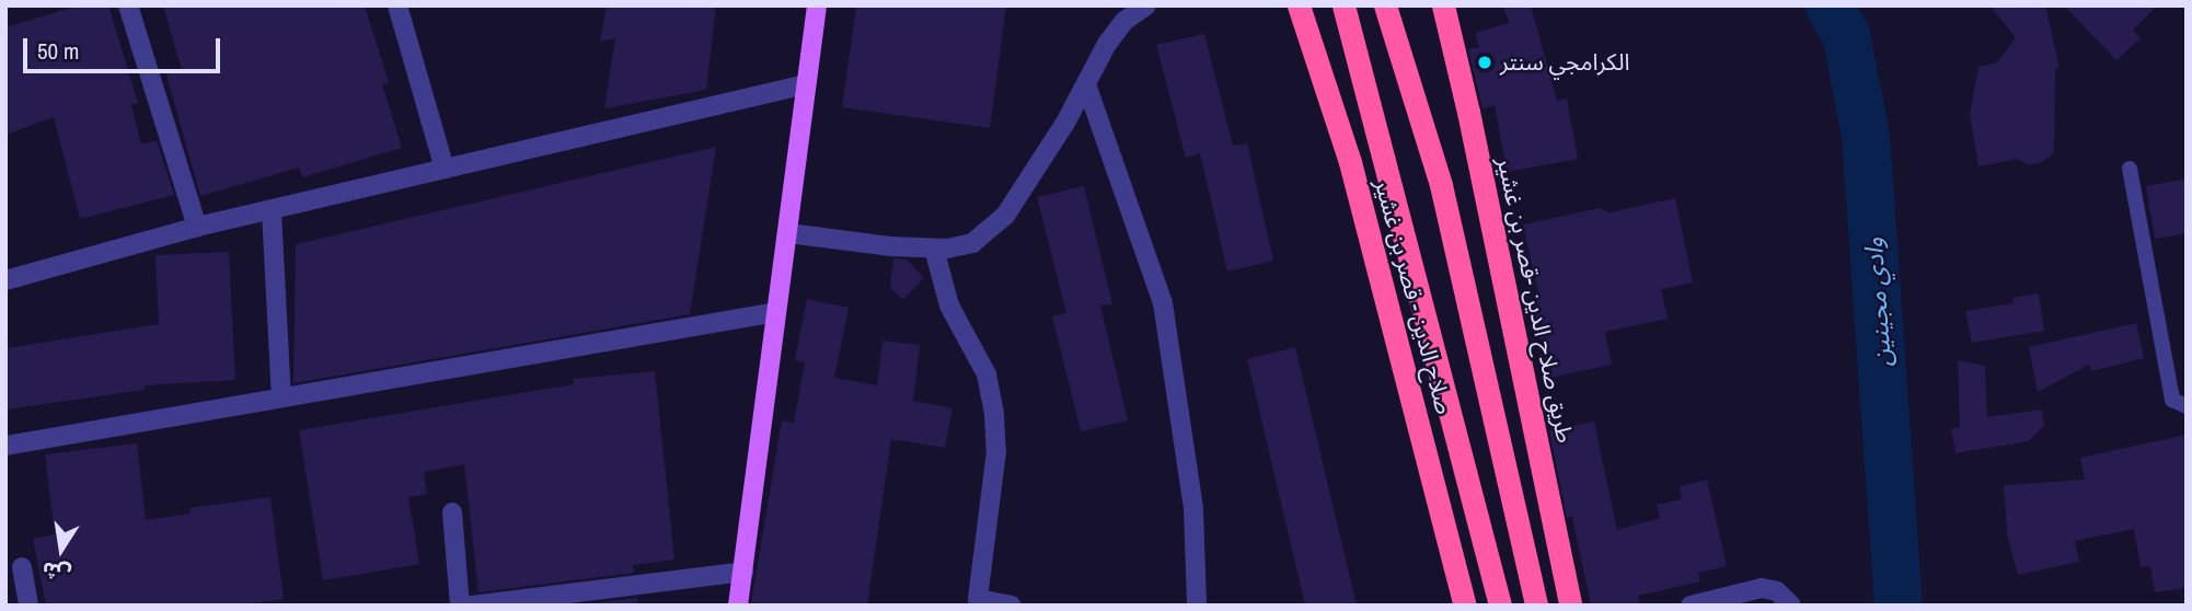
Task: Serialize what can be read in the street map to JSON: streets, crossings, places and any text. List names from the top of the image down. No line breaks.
{"streets":{"highway":["صلاح الدين - قصر بن غشير","طريق صلاح الدين -قصر بن غشير"]},"water":["وادي مجينين"],"places":["الكرامجي سنتر"],"scale_bar":"50 m","north":"bottom"}
